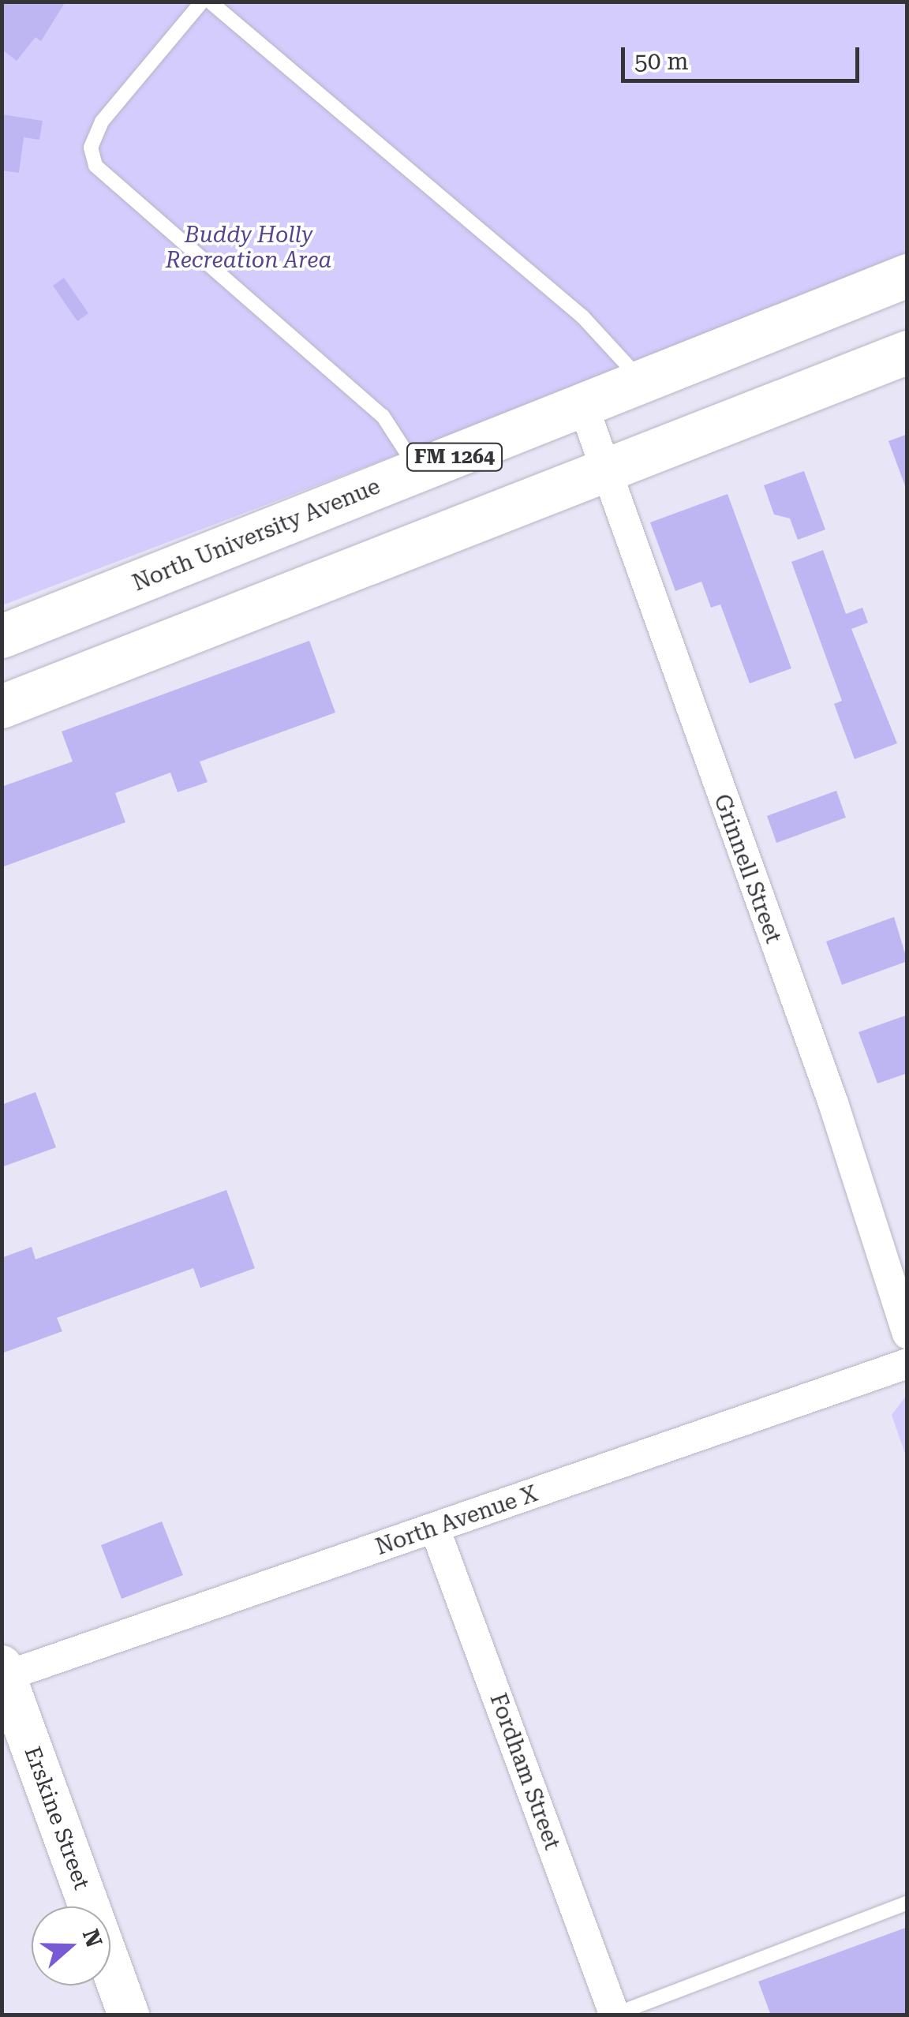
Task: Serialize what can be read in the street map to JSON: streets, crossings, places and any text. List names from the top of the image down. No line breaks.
{"streets":{"main road":["FM 1264","North University Avenue","Erskine Street"],"street":["Grinnell Street","North Avenue X","Fordham Street"]},"crossings":[["North University Avenue","Grinnell Street"],["North Avenue X","Fordham Street"],["North Avenue X","Erskine Street"]],"parks":["Buddy Holly Recreation Area"],"scale_bar":"50 m","north":"right"}
